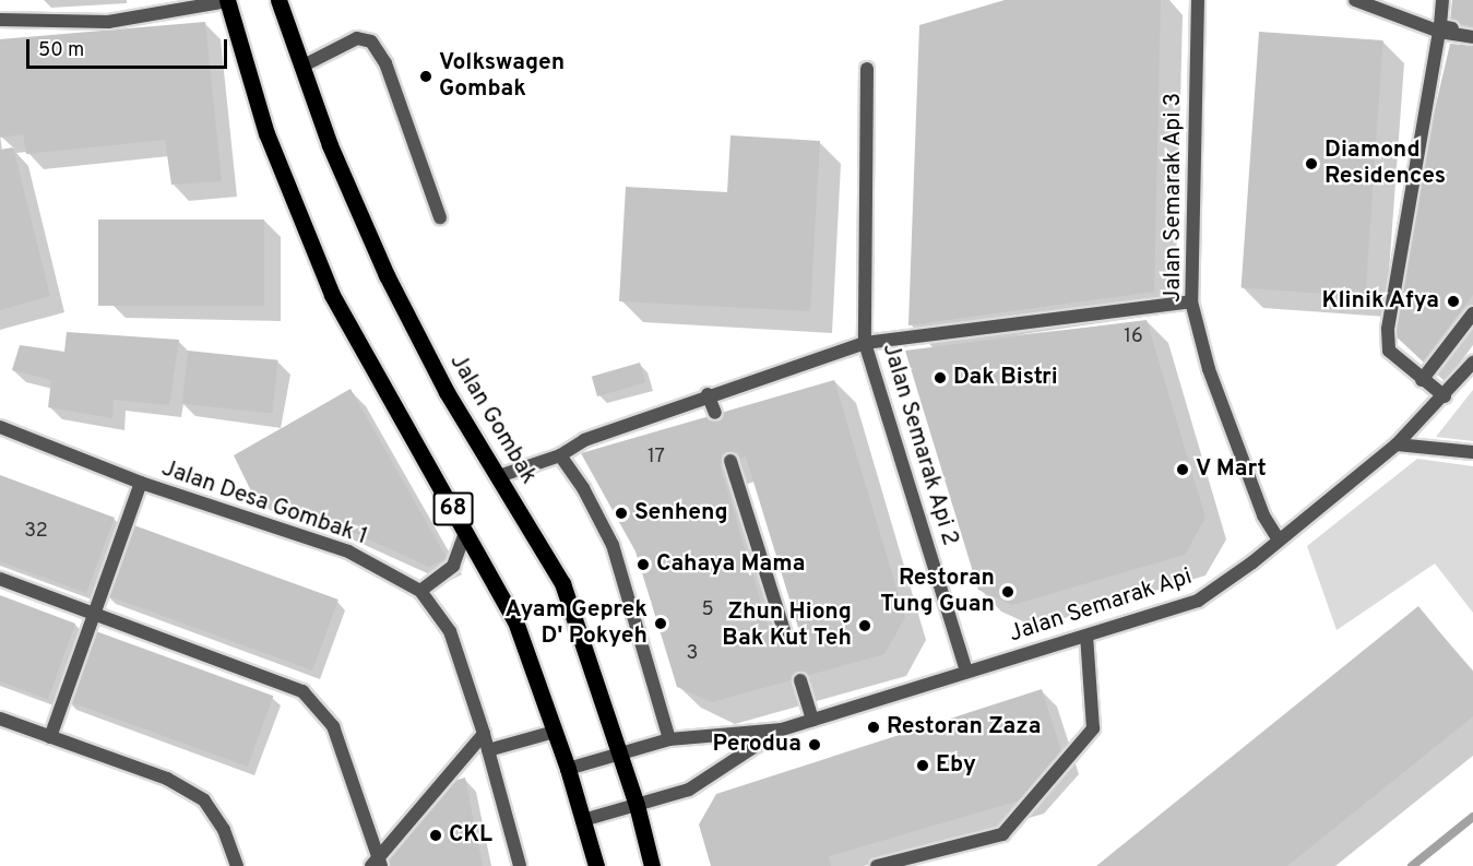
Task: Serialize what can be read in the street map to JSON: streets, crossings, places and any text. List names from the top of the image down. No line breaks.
{"streets":{"main road":["Jalan Gombak","68"],"street":["Jalan Semarak Api 3","Jalan Semarak Api 2","Jalan Desa Gombak 1","Jalan Semarak Api"]},"crossings":[["Jalan Semarak Api 3","Jalan Semarak Api"],["Jalan Gombak","Jalan Semarak Api"],["Jalan Semarak Api 2","Jalan Semarak Api"],["68","Jalan Semarak Api"]],"places":["Volkswagen Gombak","Diamond Residences","Klinik Afya","Dak Bistri","V Mart","Senheng","Cahaya Mama","Restoran Tung Guan","Ayam Geprek D' Pokyeh","Zhun Hiong Bak Kut Teh","Restoran Zaza","Perodua","Eby","CKL"],"house_numbers":["16","17","32","5","3"],"scale_bar":"50 m"}
